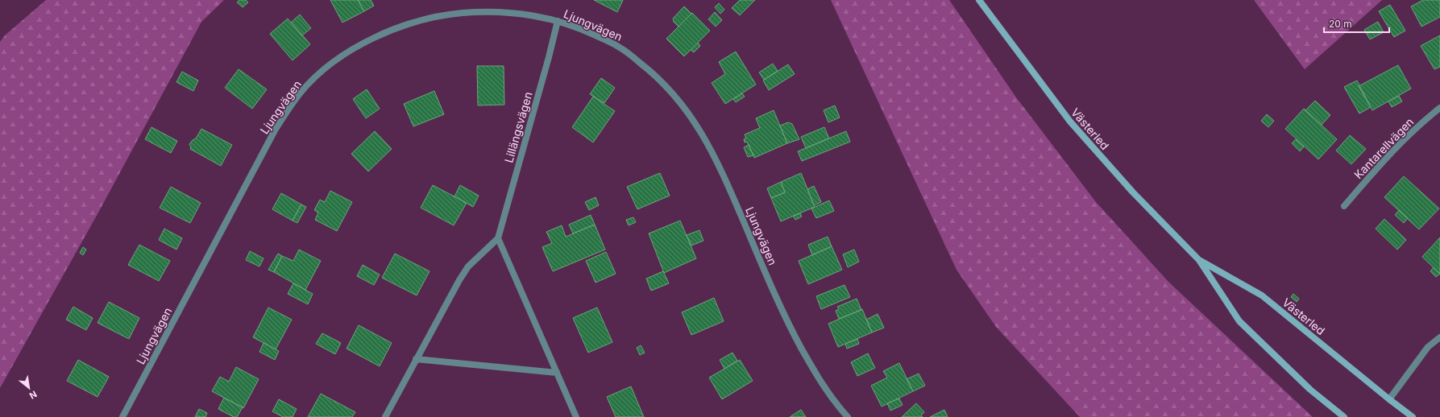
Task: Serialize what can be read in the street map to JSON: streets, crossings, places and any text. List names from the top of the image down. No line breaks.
{"streets":{"street":["Ljungvägen","Lillängsvägen","Västerled","Kantarellvägen"]},"crossings":[["Ljungvägen","Lillängsvägen"]],"scale_bar":"20 m","north":"bottom right"}
